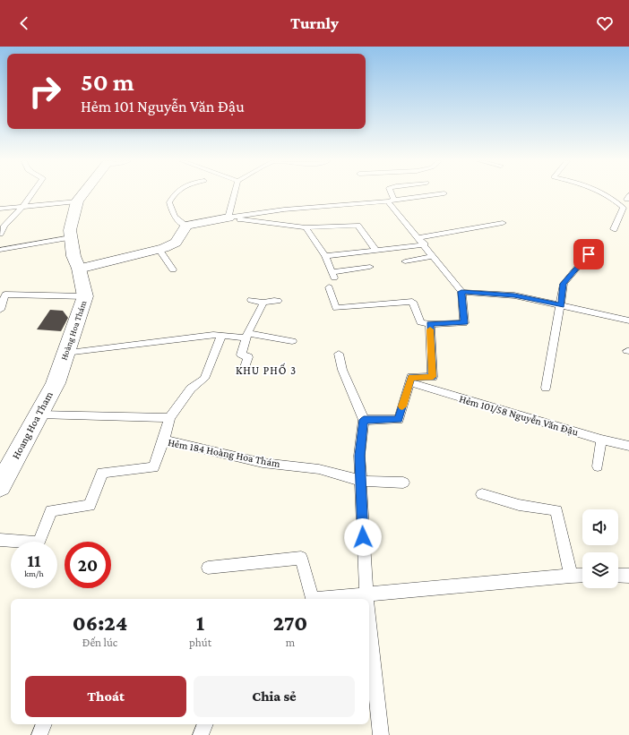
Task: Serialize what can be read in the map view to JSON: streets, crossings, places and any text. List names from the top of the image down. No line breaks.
{"streets":{"street":["Hoàng Hoa Thám","Hoang Hoa Tham"],"lane":["Hẻm 101/58 Nguyễn Văn Đậu","Hẻm 184 Hoàng Hoa Thám"]},"crossings":[["Hoàng Hoa Thám","Hoang Hoa Tham"]],"districts":["KHU PHỐ 3"],"page":{"header":"Turnly","turn":["50 m","Hẻm 101 Nguyễn Văn Đậu"],"speed":"11 km/h","limit":"20","eta":["06:24","Đến lúc","1","phút","270","m"],"buttons":["Thoát","Chia sẻ"]}}
